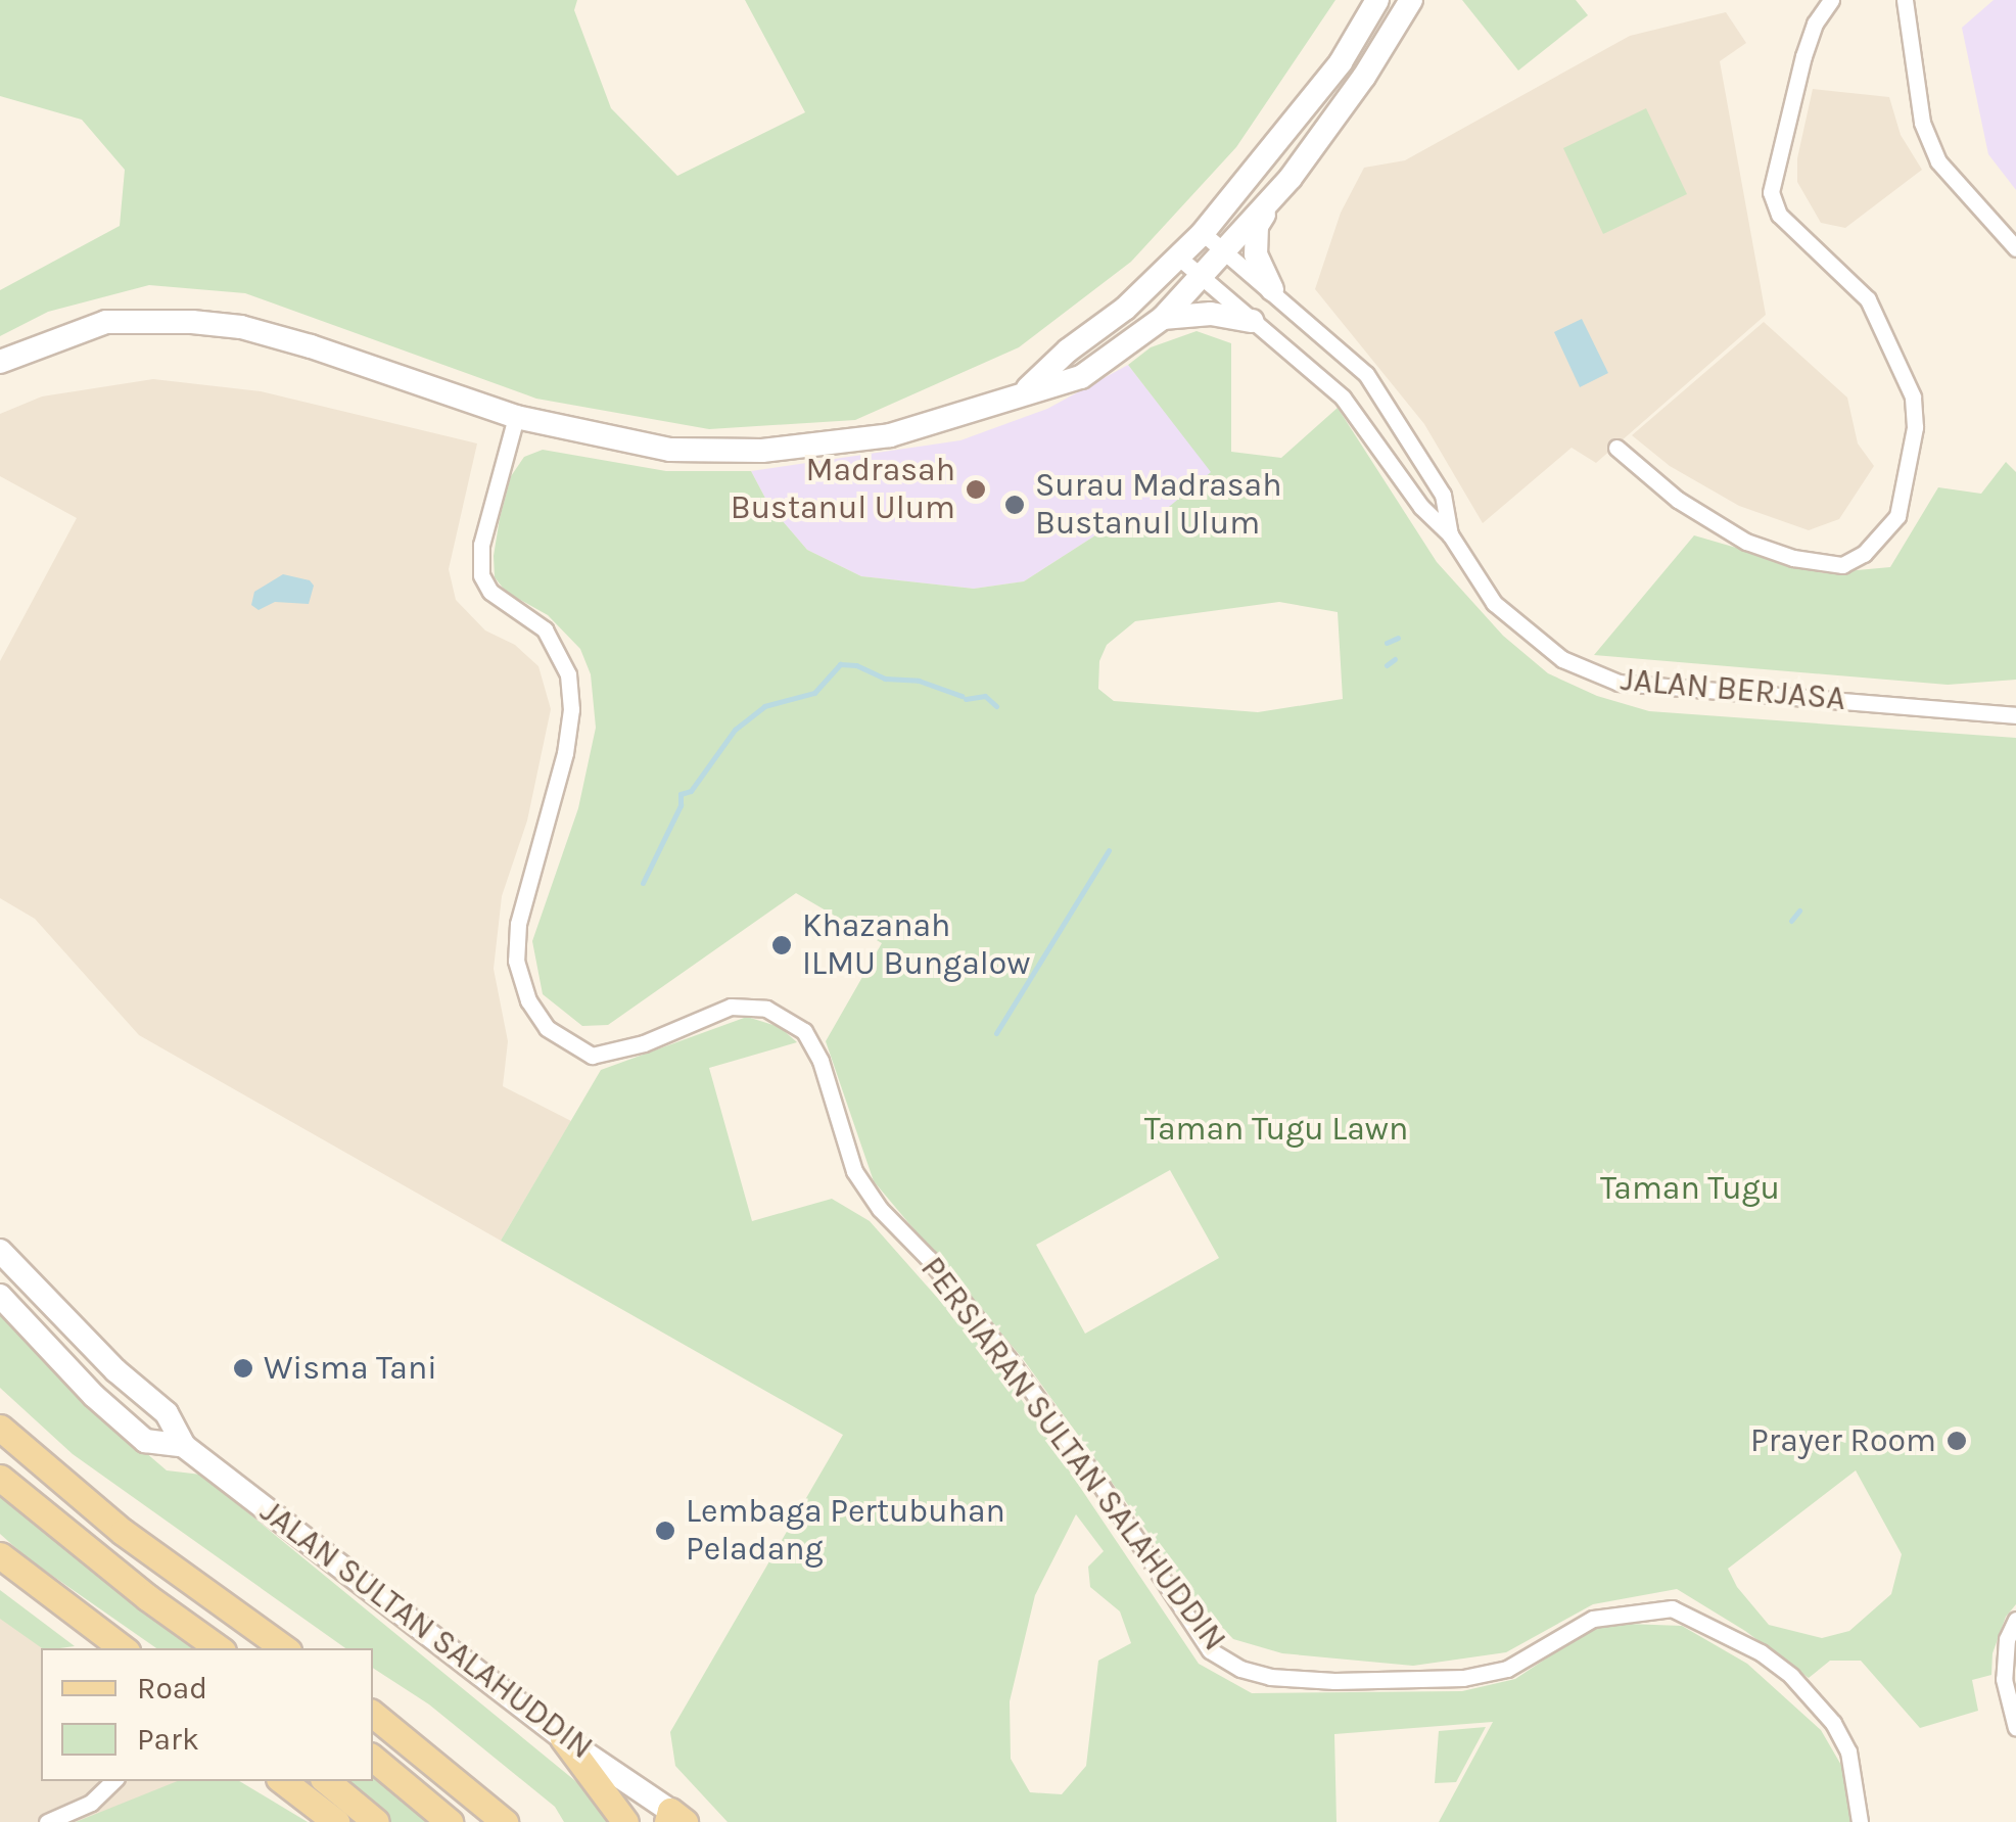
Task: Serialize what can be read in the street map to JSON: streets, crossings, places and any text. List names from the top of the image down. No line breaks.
{"streets":{"street":["JALAN BERJASA","PERSIARAN SULTAN SALAHUDDIN","JALAN SULTAN SALAHUDDIN"]},"parks":["Taman Tugu Lawn","Taman Tugu"],"places":["Madrasah Bustanul Ulum","Surau Madrasah Bustanul Ulum","Khazanah ILMU Bungalow","Wisma Tani","Prayer Room","Lembaga Pertubuhan Peladang"],"legend":["Road","Park"]}
